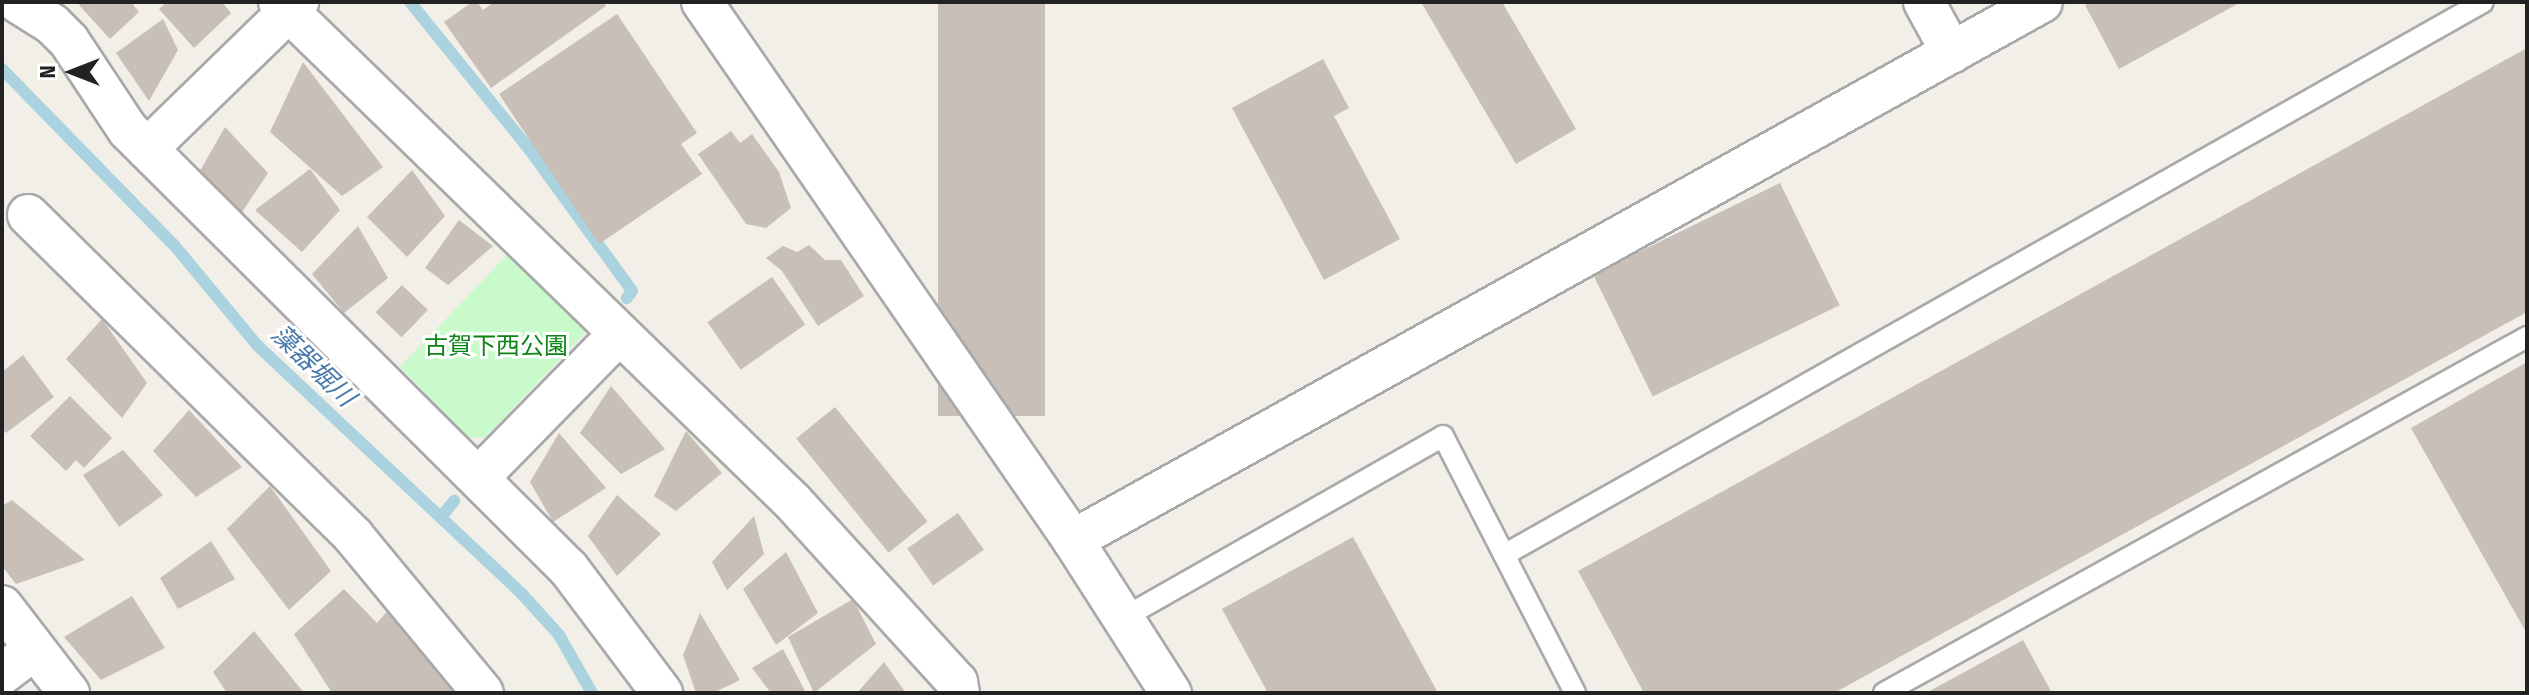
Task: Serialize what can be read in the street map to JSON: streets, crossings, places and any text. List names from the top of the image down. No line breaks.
{"water":["藻器堀川"],"parks":["古賀下西公園"],"north":"left"}
